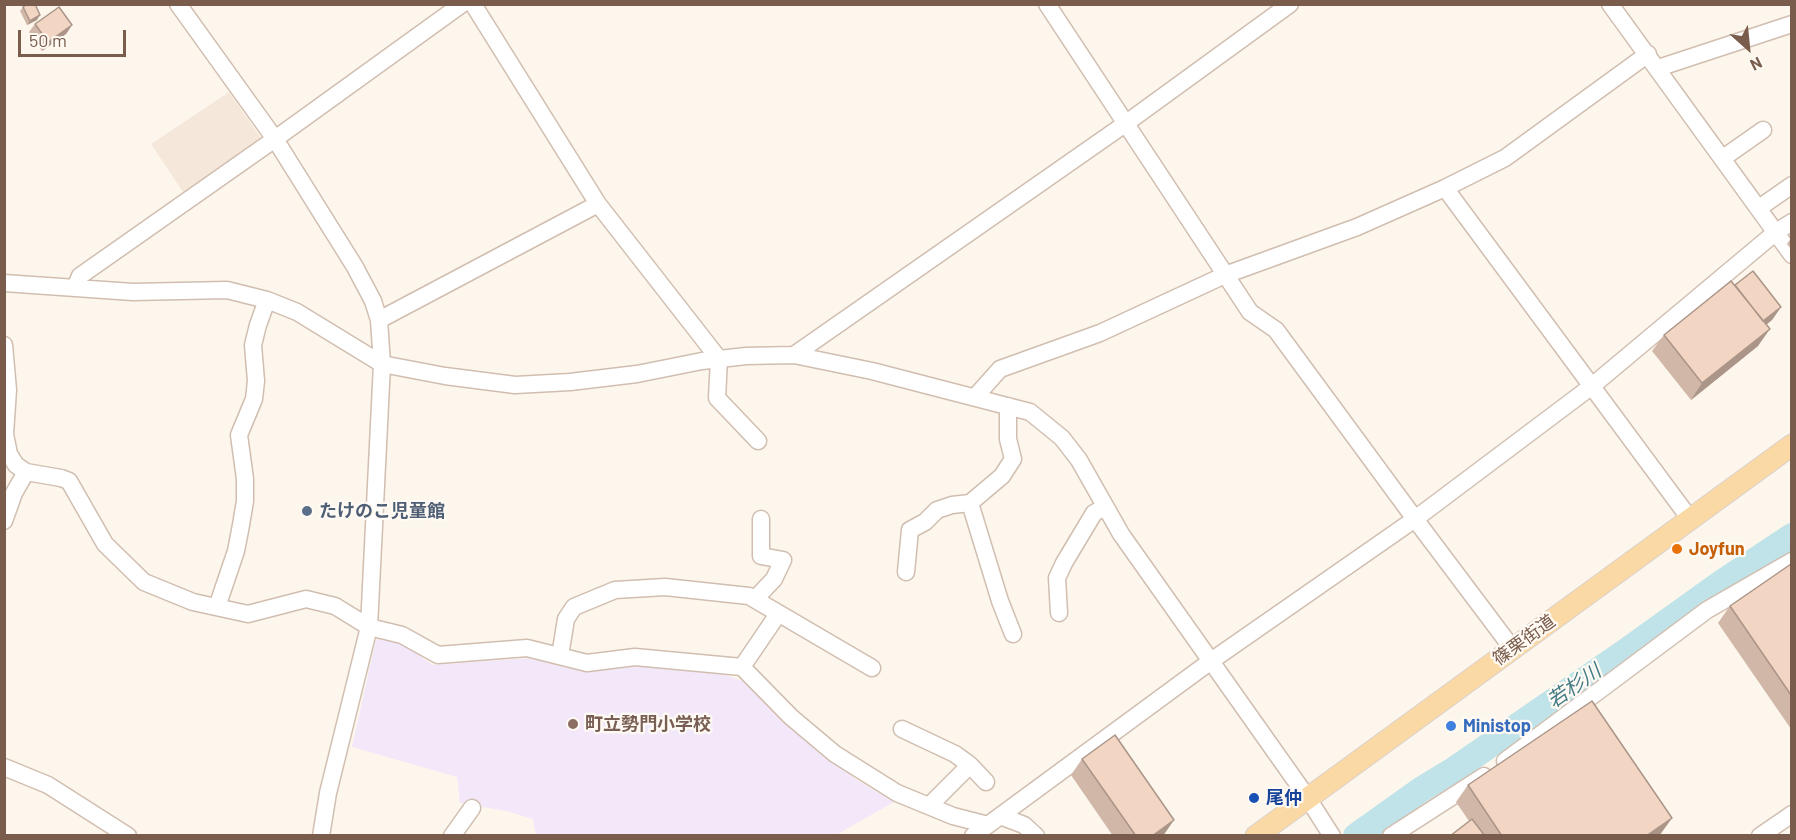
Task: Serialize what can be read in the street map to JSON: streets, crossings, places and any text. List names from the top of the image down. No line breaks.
{"streets":{"main road":["篠栗街道"]},"water":["若杉川"],"places":["たけのこ児童館","Joyfun","町立勢門小学校","Ministop","尾仲"],"scale_bar":"50 m","north":"bottom right"}
